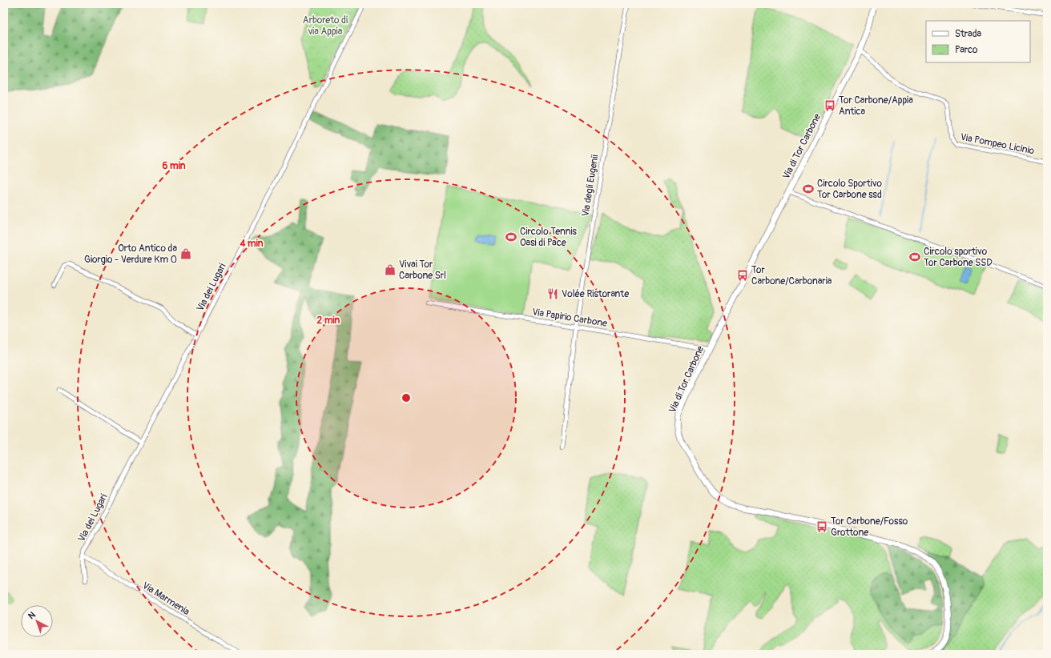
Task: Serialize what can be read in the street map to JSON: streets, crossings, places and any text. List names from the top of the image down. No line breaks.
{"streets":{"main road":["Via di Tor Carbone"],"street":["Via Pompeo Licinio","Via degli Eugenii","Via dei Lugari","Via Papirio Carbone","Via Marmenia"]},"crossings":[["Via Pompeo Licinio","Via di Tor Carbone"],["Via di Tor Carbone","Via Papirio Carbone"],["Via degli Eugenii","Via Papirio Carbone"],["Via dei Lugari","Via Marmenia"]],"parks":["Arboreto di via Appia"],"places":{"bus stop":["Tor Carbone/Appia Antica","Tor Carbone/Carbonaria","Tor Carbone/Fosso Grottone"],"sports":["Circolo Sportivo Tor Carbone ssd","Circolo Tennis Oasi di Pace","Circolo sportivo Tor Carbone SSD"],"shop":["Orto Antico da Giorgio - Verdure Km 0","Vivai Tor Carbone Srl"],"restaurant":["Volée Ristorante"]},"legend":["Strada","Parco"],"north":"top left","rings":["6 min","4 min","2 min"]}
